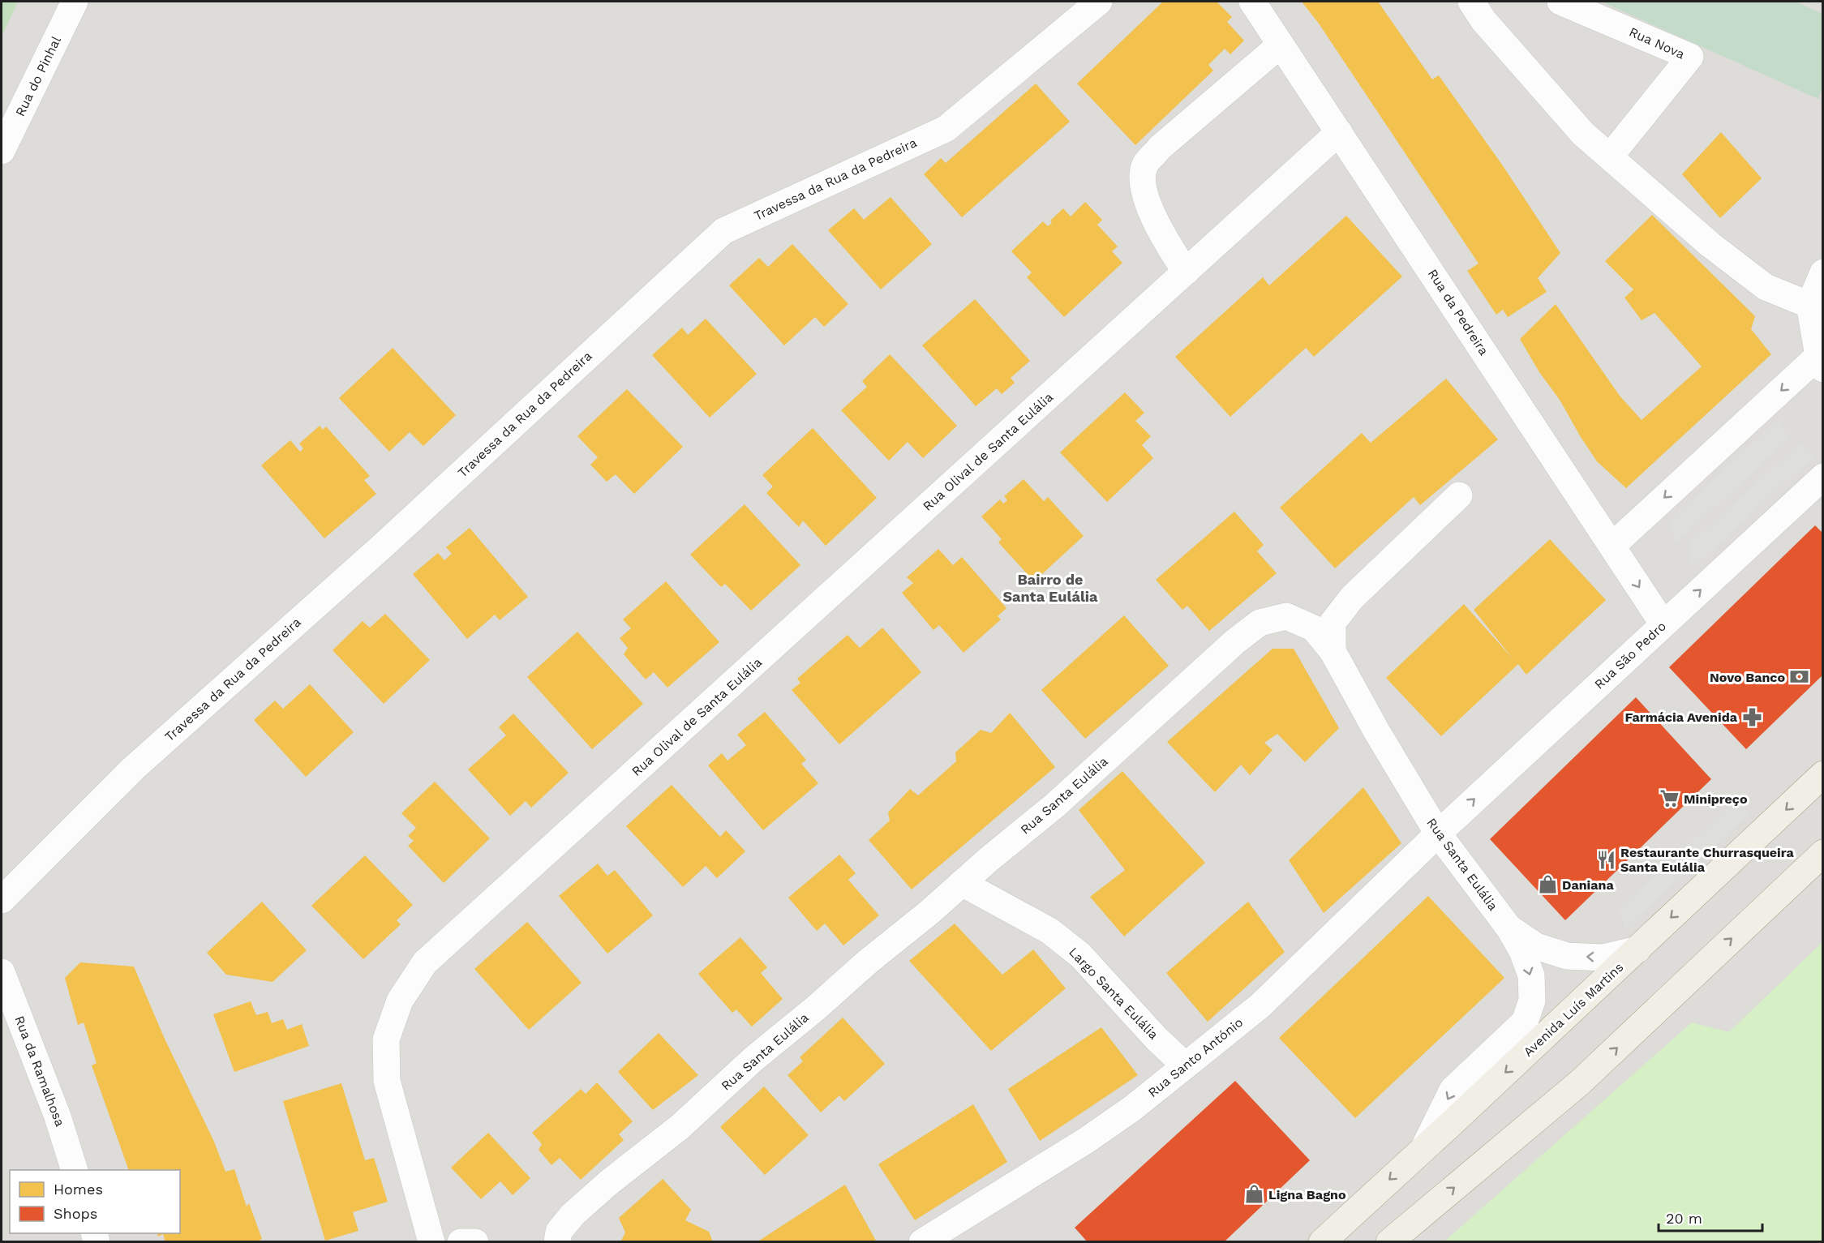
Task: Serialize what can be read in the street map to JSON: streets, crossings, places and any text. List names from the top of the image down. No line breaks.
{"streets":{"main road":["Avenida Luís Martins"],"street":["Rua Nova","Rua do Pinhal","Travessa da Rua da Pedreira","Rua da Pedreira","Rua Olival de Santa Eulália","Rua São Pedro","Rua Santa Eulália","Largo Santa Eulália","Rua Santo António","Rua da Ramalhosa"]},"crossings":[["Rua da Pedreira","Rua Olival de Santa Eulália"],["Rua da Pedreira","Rua São Pedro"],["Rua São Pedro","Rua Santa Eulália"],["Rua São Pedro","Rua Santo António"],["Rua Santa Eulália","Largo Santa Eulália"],["Rua Santa Eulália","Rua Santo António"],["Largo Santa Eulália","Rua Santo António"]],"districts":["Bairro de Santa Eulália"],"places":{"bank":["Novo Banco"],"pharmacy":["Farmácia Avenida"],"supermarket":["Minipreço"],"restaurant":["Restaurante Churrasqueira Santa Eulália"],"shop":["Daniana","Ligna Bagno"]},"legend":["Homes","Shops"],"scale_bar":"20 m"}
